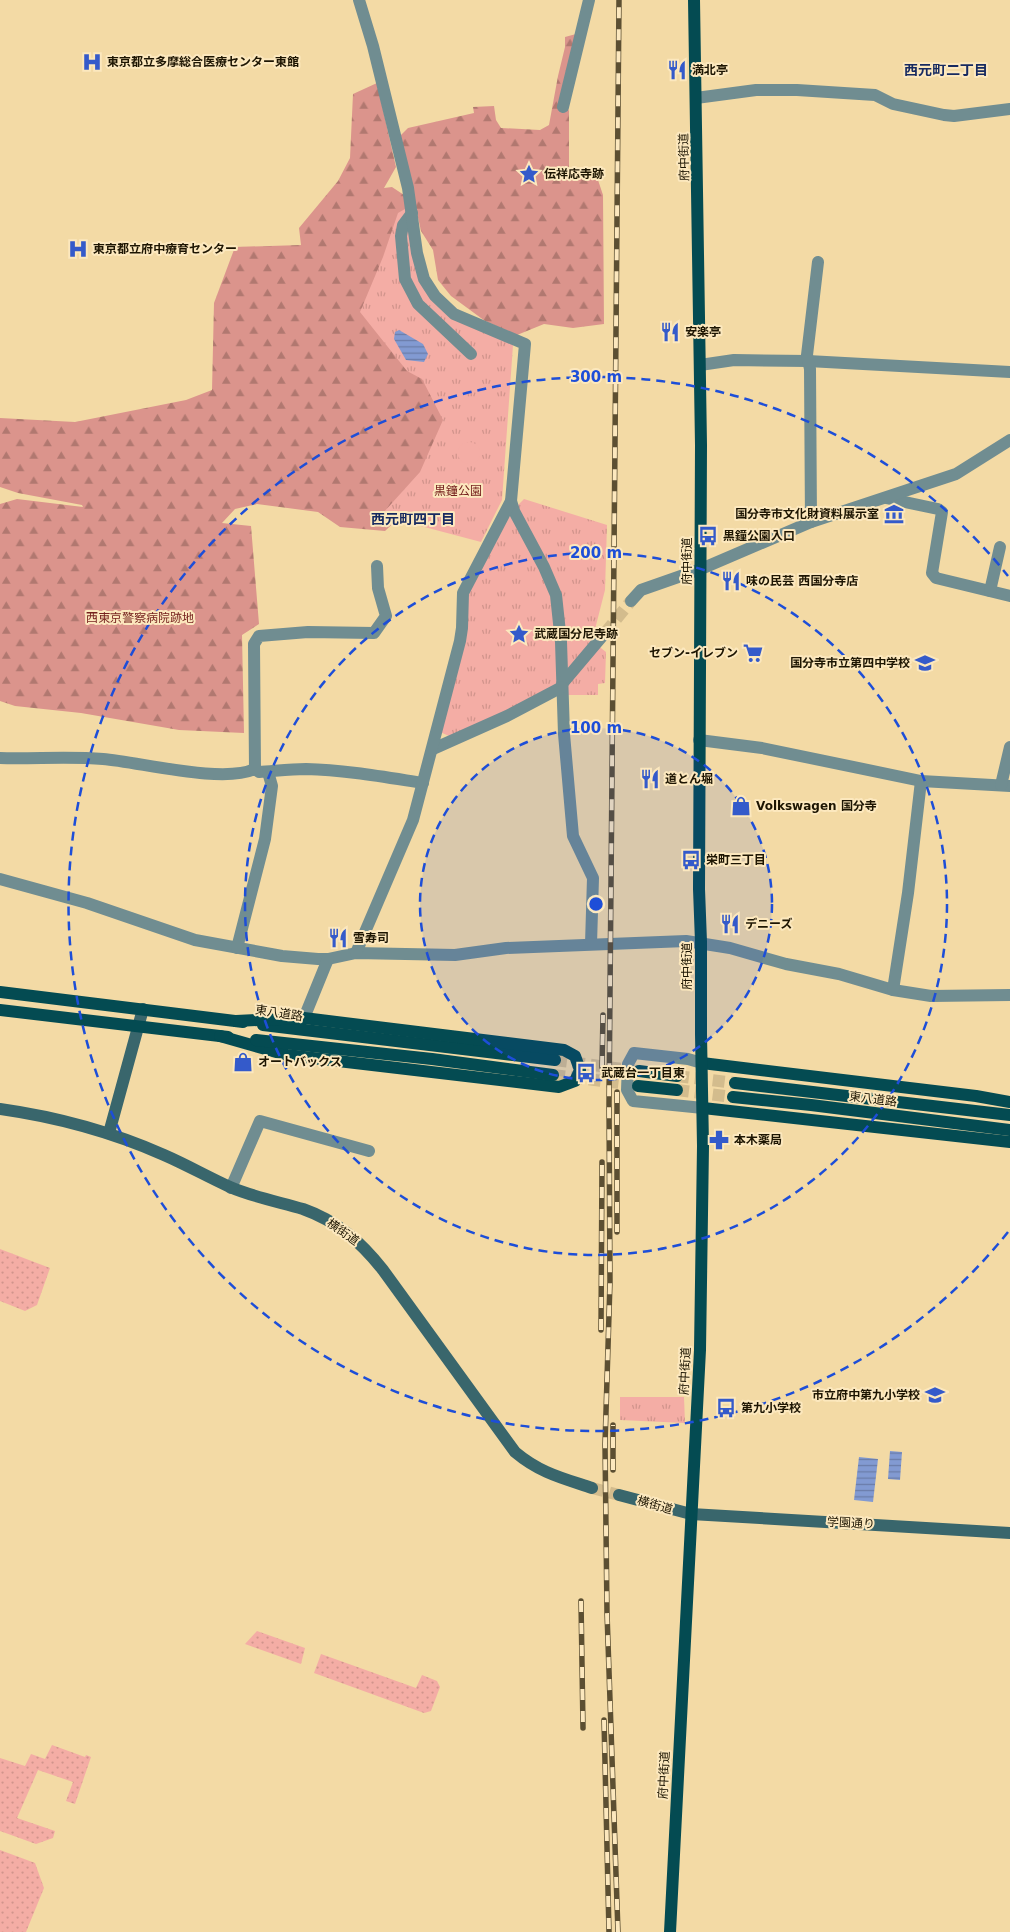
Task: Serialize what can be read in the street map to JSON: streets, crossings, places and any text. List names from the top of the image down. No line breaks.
{"streets":{"main road":["府中街道","東八道路"],"street":["横街道","学園通り"]},"crossings":[["府中街道","横街道"],["府中街道","学園通り"],["横街道","学園通り"]],"districts":["西元町二丁目","西元町四丁目"],"parks":["黒鐘公園","西東京警察病院跡地"],"places":{"hospital":["東京都立多摩総合医療センター東館","東京都立府中療育センター"],"restaurant":["満北亭","安楽亭","味の民芸 西国分寺店","道とん堀","デニーズ","雪寿司"],"place":["伝祥応寺跡","武蔵国分尼寺跡"],"museum":["国分寺市文化財資料展示室"],"bus stop":["黒鐘公園入口","栄町三丁目","武蔵台一丁目東","第九小学校"],"supermarket":["セブン-イレブン"],"school or university":["国分寺市立第四中学校","市立府中第九小学校"],"shop":["Volkswagen 国分寺","オートバックス"],"pharmacy":["本木薬局"]},"rings":["300 m","200 m","100 m"]}
